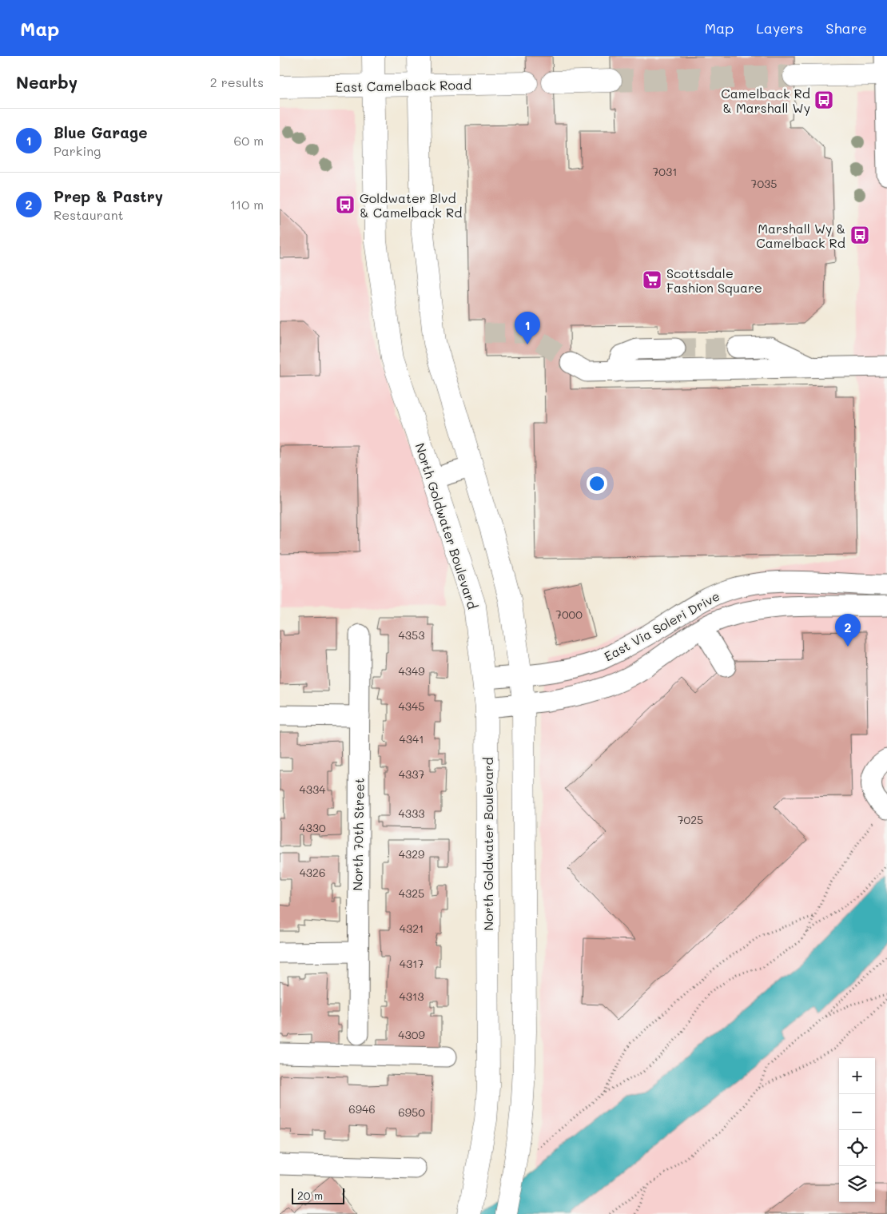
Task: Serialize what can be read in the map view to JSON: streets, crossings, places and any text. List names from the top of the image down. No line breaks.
{"streets":{"main road":["East Camelback Road","North Goldwater Boulevard"],"street":["East Via Soleri Drive","North 70th Street"]},"crossings":[["East Camelback Road","North Goldwater Boulevard"],["North Goldwater Boulevard","East Via Soleri Drive"]],"places":{"bus stop":["Camelback Rd & Marshall Wy","Goldwater Blvd & Camelback Rd","Marshall Wy & Camelback Rd"],"supermarket":["Scottsdale Fashion Square"]},"house_numbers":["7031","7035","7000","4353","4349","4345","4341","4337","4334","4333","7025","4330","4329","4326","4325","4321","4317","4313","4309","6946","6950"],"scale_bar":"20 m","page":{"header":"Map","nav":["Map","Layers","Share"],"heading":["Nearby","2 results"],"list":[{"mark":"1","name":"Blue Garage","note":"Parking","value":"60 m"},{"mark":"2","name":"Prep & Pastry","note":"Restaurant","value":"110 m"}],"pins":["1","2"],"map_buttons":["+","−"],"scale":"20 m"}}
